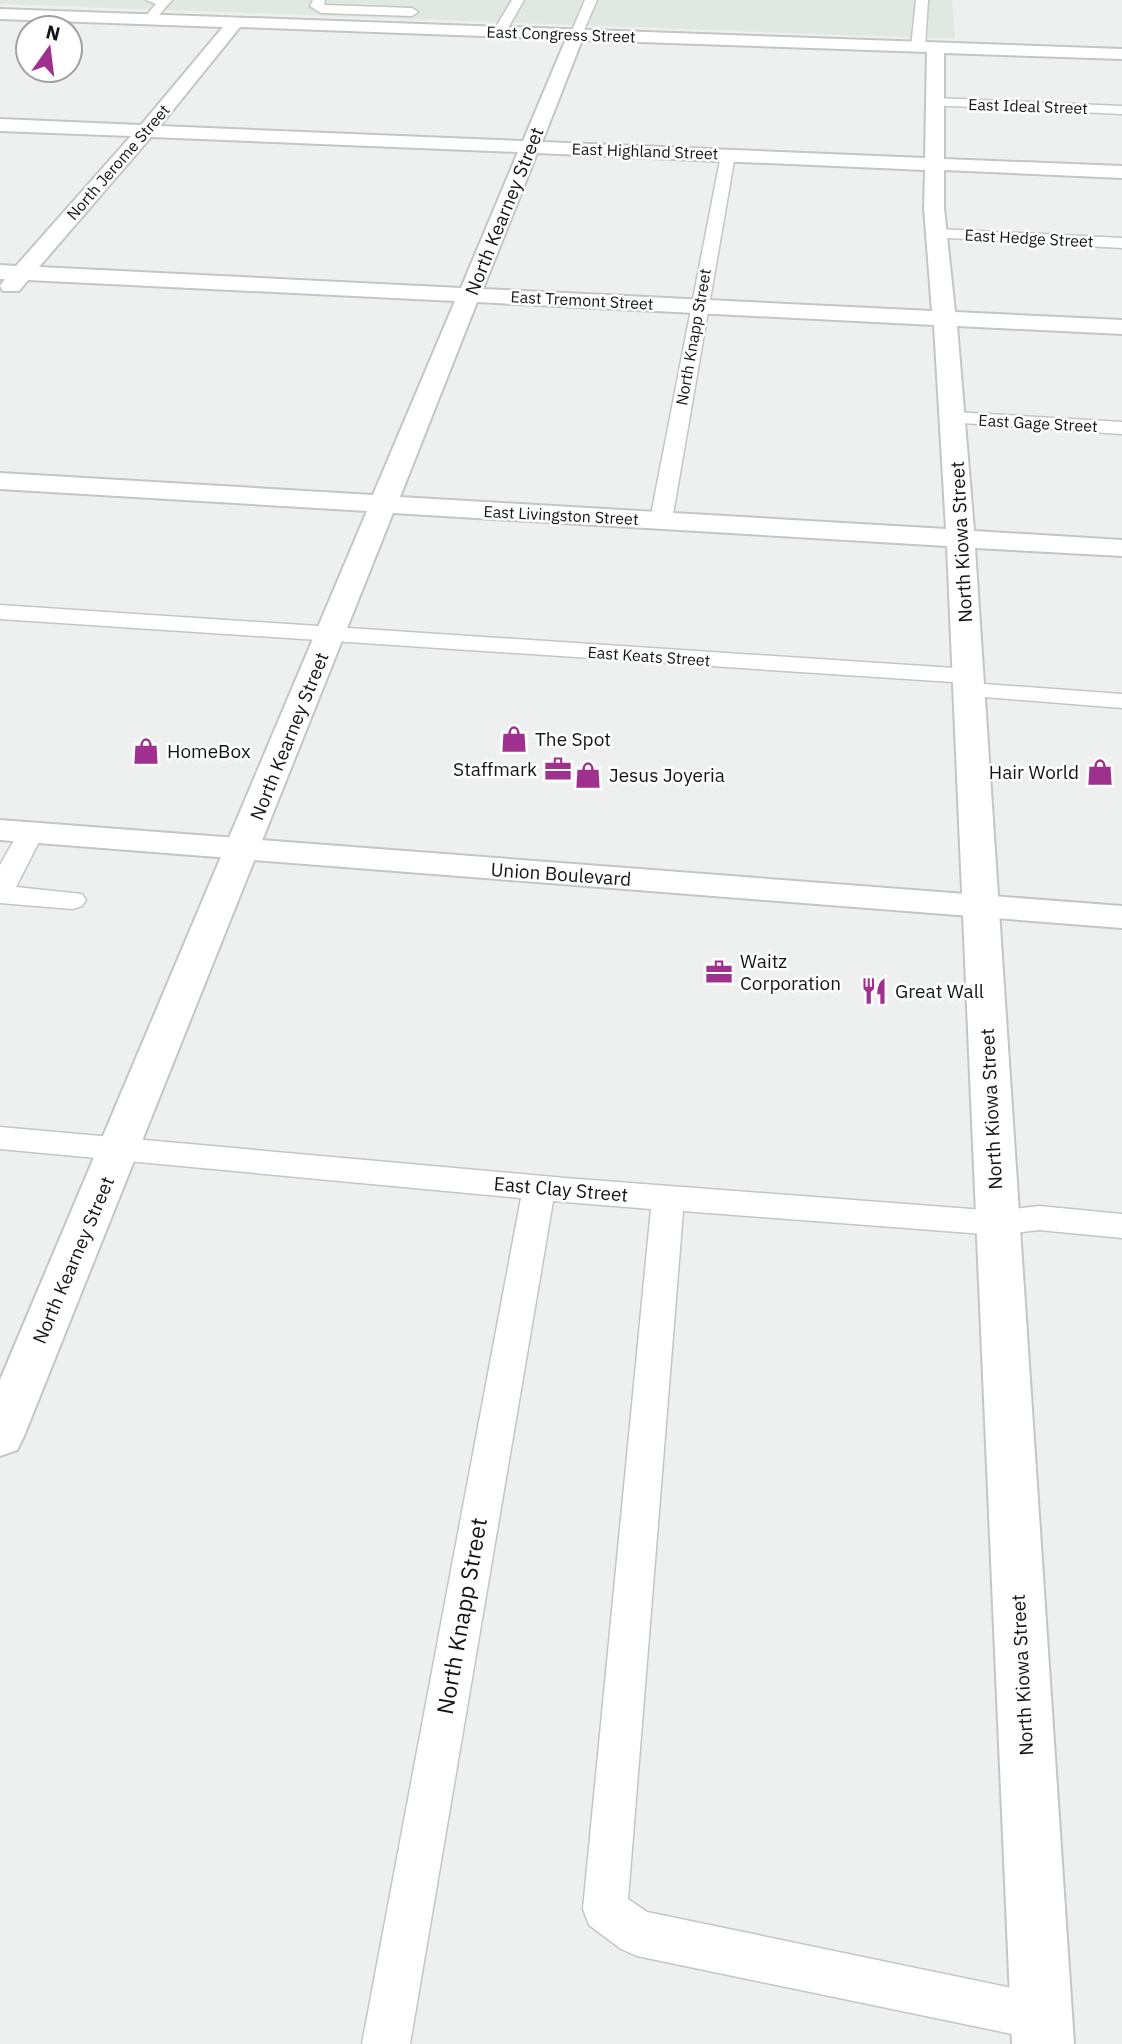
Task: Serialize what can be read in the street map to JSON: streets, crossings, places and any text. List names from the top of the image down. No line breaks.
{"streets":{"street":["East Congress Street","East Highland Street","North Jerome Street","North Kearney Street","East Tremont Street","East Livingston Street","North Kiowa Street","Union Boulevard"],"lane":["East Ideal Street","East Hedge Street","North Knapp Street","East Gage Street","East Keats Street","East Clay Street"]},"crossings":[["East Congress Street","North Jerome Street"],["East Congress Street","North Kearney Street"],["East Congress Street","North Kiowa Street"],["East Ideal Street","North Kiowa Street"],["East Highland Street","North Jerome Street"],["East Highland Street","North Kearney Street"],["East Highland Street","North Knapp Street"],["East Highland Street","North Kiowa Street"],["North Jerome Street","East Tremont Street"],["North Kearney Street","East Tremont Street"],["North Kearney Street","East Livingston Street"],["North Kearney Street","East Keats Street"],["North Kearney Street","Union Boulevard"],["North Kearney Street","East Clay Street"],["East Hedge Street","North Kiowa Street"],["East Tremont Street","North Knapp Street"],["East Tremont Street","North Kiowa Street"],["North Knapp Street","East Livingston Street"],["North Knapp Street","East Clay Street"],["East Gage Street","North Kiowa Street"],["East Livingston Street","North Kiowa Street"],["North Kiowa Street","East Keats Street"],["North Kiowa Street","Union Boulevard"],["North Kiowa Street","East Clay Street"]],"places":{"shop":["The Spot","HomeBox","Hair World","Jesus Joyeria"],"office":["Staffmark","Waitz Corporation"],"restaurant":["Great Wall"]},"north":"top"}
